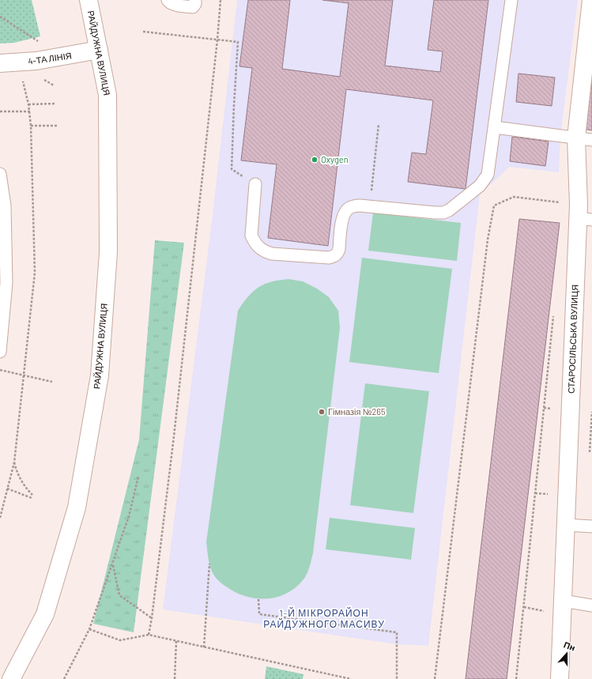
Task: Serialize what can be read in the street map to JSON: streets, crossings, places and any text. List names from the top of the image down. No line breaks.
{"streets":{"street":["РАЙДУЖНА ВУЛИЦЯ","4-ТА ЛІНІЯ","СТАРОСІЛЬСЬКА ВУЛИЦЯ"]},"crossings":[["РАЙДУЖНА ВУЛИЦЯ","4-ТА ЛІНІЯ"]],"districts":["1-Й МІКРОРАЙОН РАЙДУЖНОГО МАСИВУ"],"places":["Oxygen","Гімназія №265"],"north":"top"}
